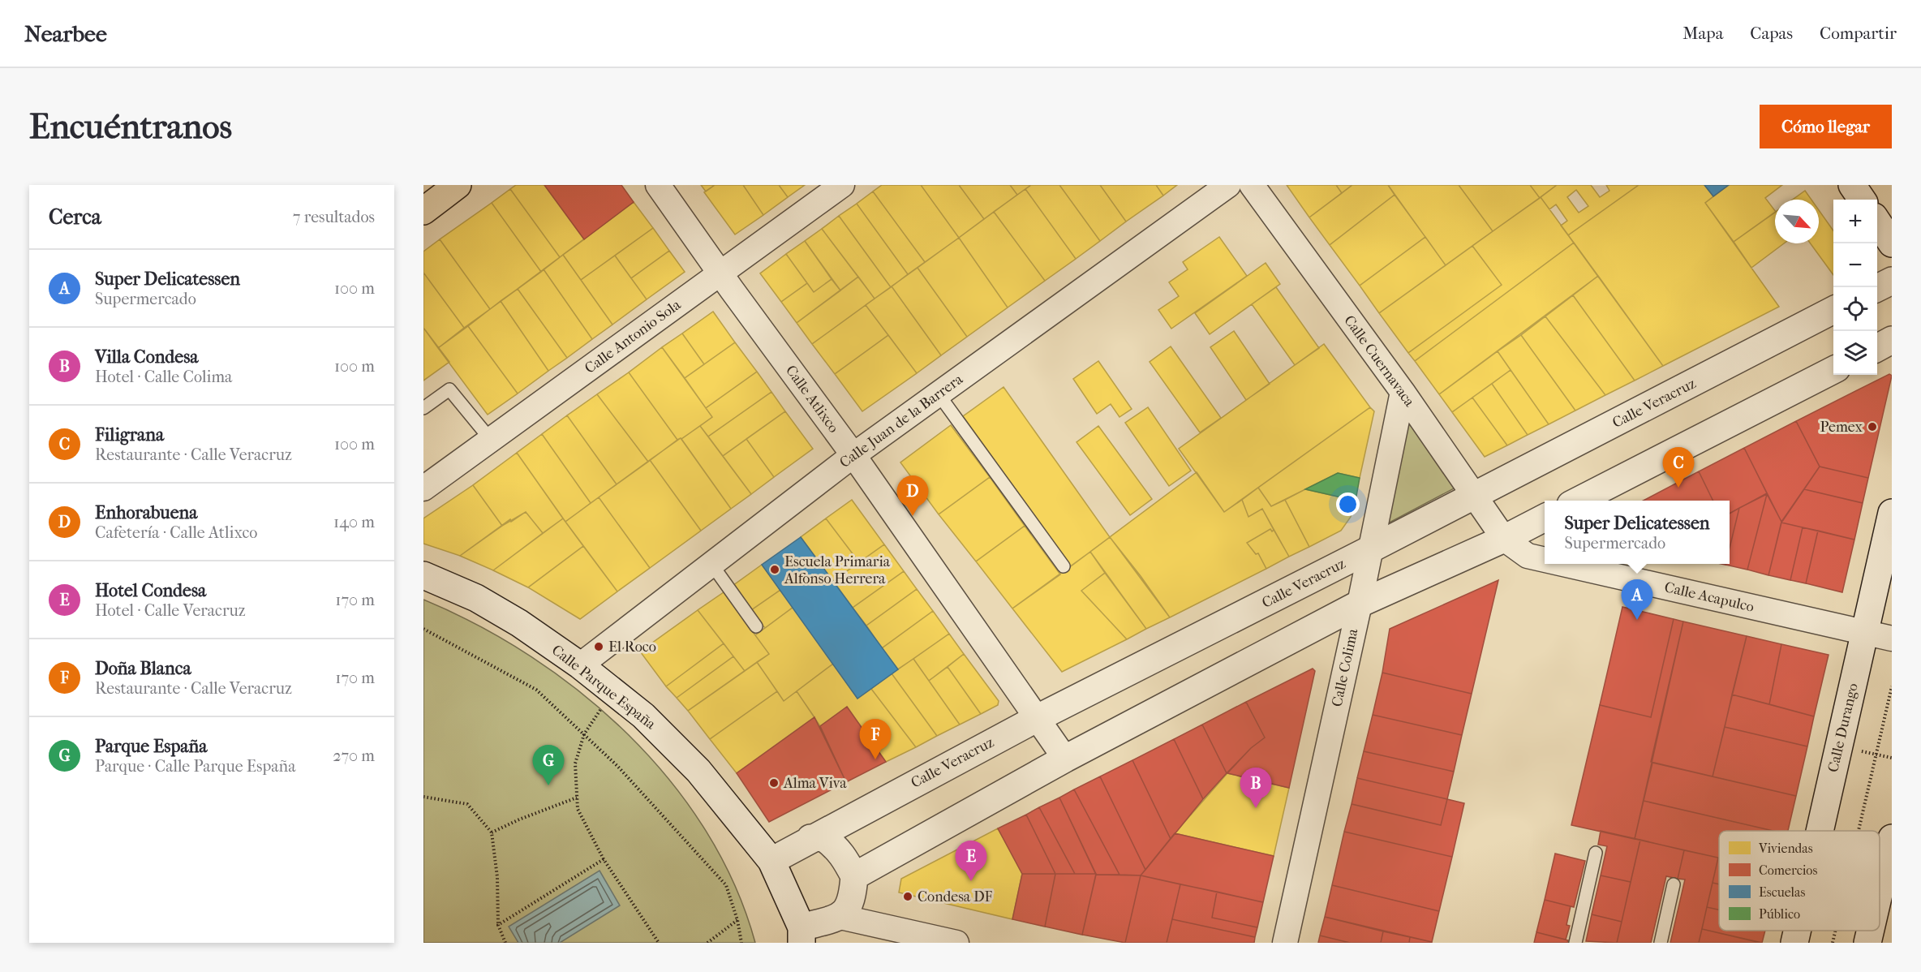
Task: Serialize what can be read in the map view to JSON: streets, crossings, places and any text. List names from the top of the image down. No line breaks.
{"streets":{"street":["Calle Antonio Sola","Calle Cuernavaca","Calle Atlixco","Calle Veracruz","Calle Juan de la Barrera","Calle Acapulco","Calle Colima","Calle Parque España","Calle Durango"]},"crossings":[["Calle Antonio Sola","Calle Atlixco"],["Calle Cuernavaca","Calle Veracruz"],["Calle Cuernavaca","Calle Acapulco"],["Calle Cuernavaca","Calle Colima"],["Calle Atlixco","Calle Veracruz"],["Calle Atlixco","Calle Juan de la Barrera"],["Calle Veracruz","Calle Colima"],["Calle Veracruz","Calle Parque España"],["Calle Juan de la Barrera","Calle Parque España"],["Calle Acapulco","Calle Durango"]],"places":["Pemex","Escuela Primaria Alfonso Herrera","El Roco","Alma Viva","Condesa DF"],"legend":["Viviendas","Comercios","Escuelas","Público"],"north":"bottom right","page":{"header":"Nearbee","nav":["Mapa","Capas","Compartir"],"buttons":"Cómo llegar","title":"Encuéntranos","heading":["Cerca","7 resultados"],"map_buttons":["+","−"],"list":[{"mark":"A","name":"Super Delicatessen","note":"Supermercado","value":"100 m"},{"mark":"B","name":"Villa Condesa","note":"Hotel · Calle Colima","value":"100 m"},{"mark":"C","name":"Filigrana","note":"Restaurante · Calle Veracruz","value":"100 m"},{"mark":"D","name":"Enhorabuena","note":"Cafetería · Calle Atlixco","value":"140 m"},{"mark":"E","name":"Hotel Condesa","note":"Hotel · Calle Veracruz","value":"170 m"},{"mark":"F","name":"Doña Blanca","note":"Restaurante · Calle Veracruz","value":"170 m"},{"mark":"G","name":"Parque España","note":"Parque · Calle Parque España","value":"270 m"}],"pins":["C","D","A","F","G","B","E"],"popup":["Super Delicatessen","Supermercado"]}}
